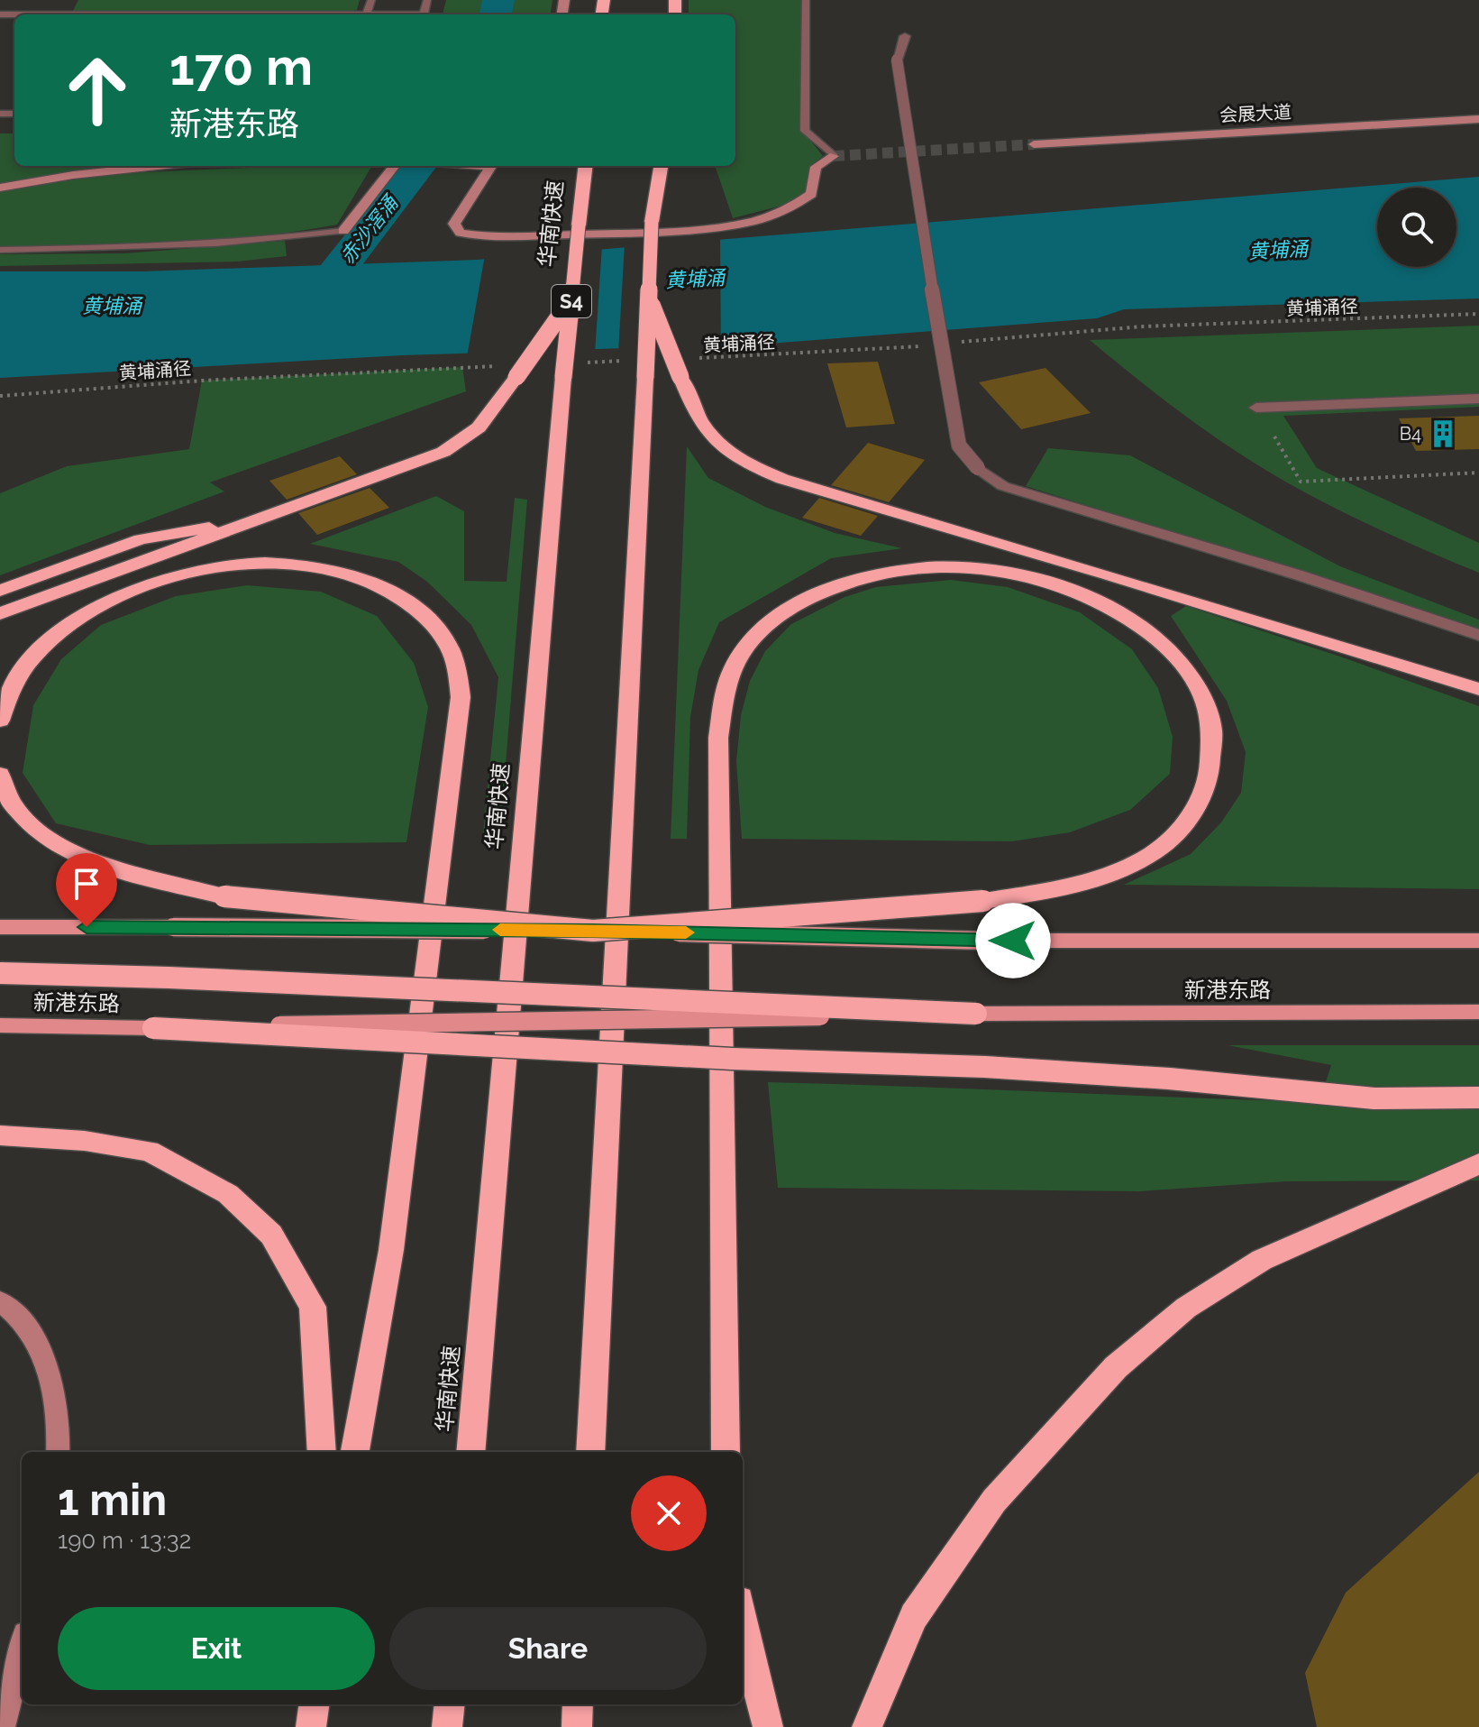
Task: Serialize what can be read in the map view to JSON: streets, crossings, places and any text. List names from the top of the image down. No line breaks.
{"streets":{"highway":["华南快速","S4"],"main road":["新港东路"],"street":["会展大道"],"path":["黄埔涌径"]},"water":["赤沙滘涌","黄埔涌"],"places":{"building":["B4"]},"page":{"turn":["170 m","新港东路"],"heading":["1 min","190 m · 13:32"],"buttons":["Exit","Share"]}}
